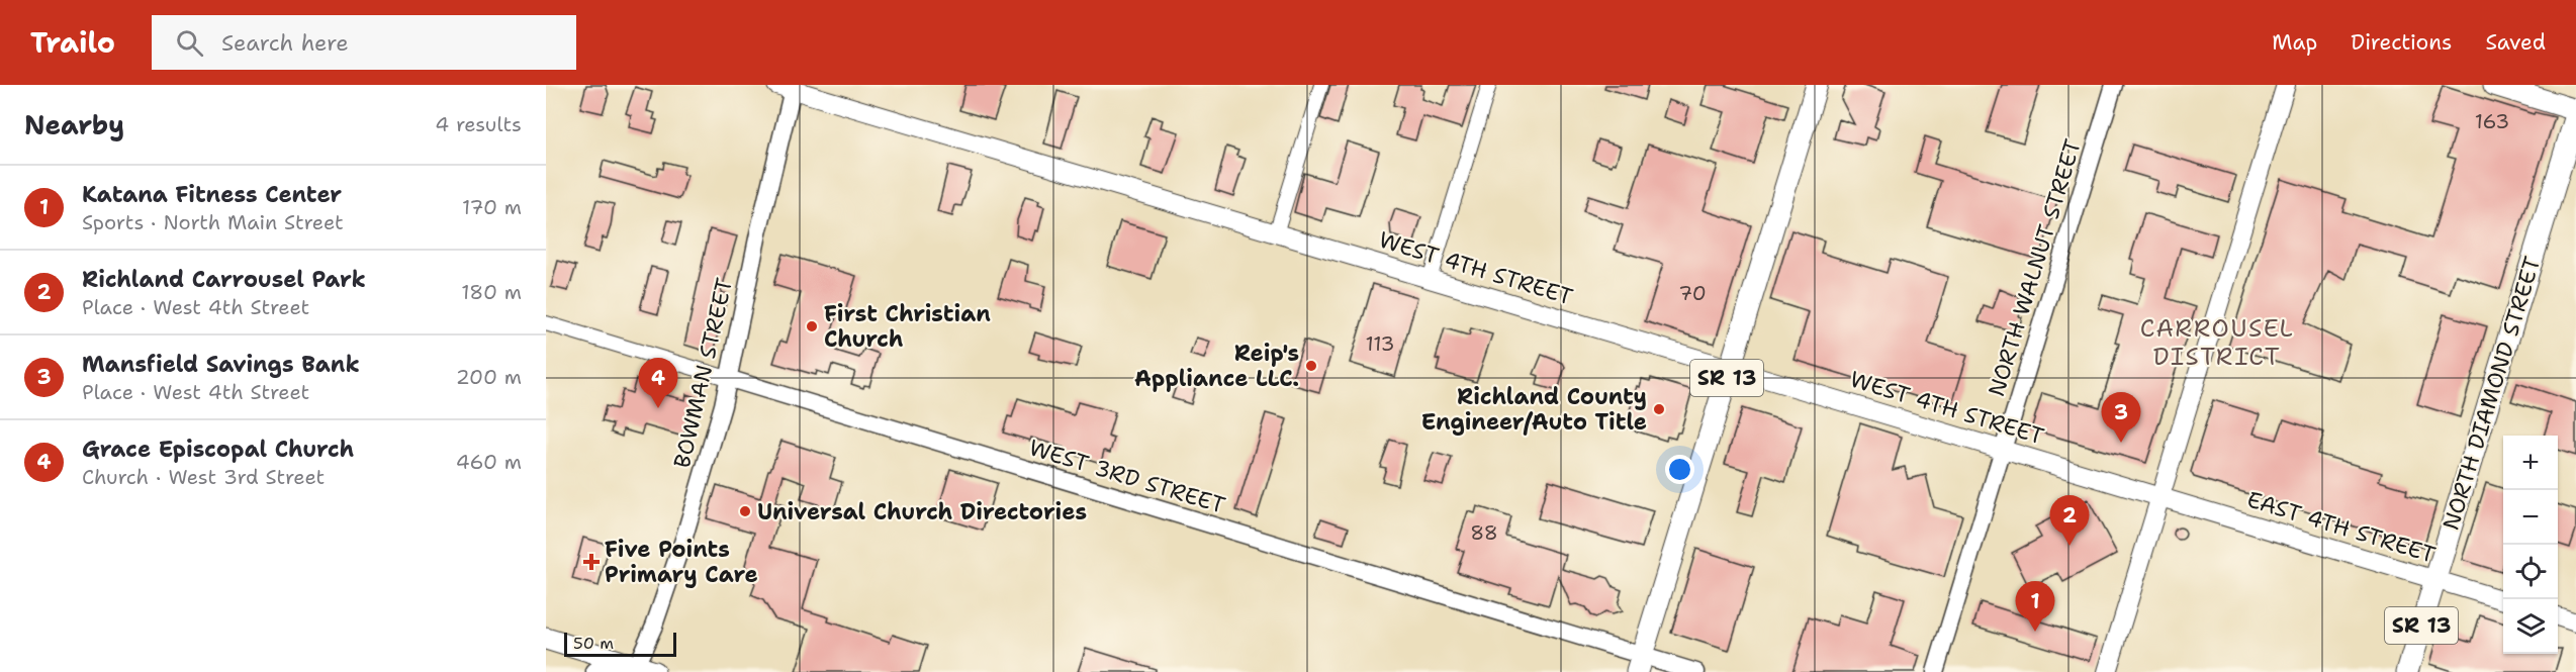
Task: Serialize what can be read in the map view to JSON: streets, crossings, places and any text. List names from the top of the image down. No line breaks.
{"streets":{"main road":["WEST 4TH STREET","SR 13","NORTH DIAMOND STREET","EAST 4TH STREET"],"street":["NORTH WALNUT STREET","BOWMAN STREET","WEST 3RD STREET"]},"crossings":[["WEST 4TH STREET","NORTH WALNUT STREET"],["WEST 4TH STREET","BOWMAN STREET"],["WEST 4TH STREET","SR 13"],["WEST 4TH STREET","EAST 4TH STREET"],["BOWMAN STREET","WEST 3RD STREET"],["SR 13","WEST 3RD STREET"],["NORTH DIAMOND STREET","EAST 4TH STREET"]],"districts":["CARROUSEL DISTRICT"],"places":{"other":["First Christian Church","Reip's Appliance LLC.","Richland County Engineer/Auto Title","Universal Church Directories"],"health":["Five Points Primary Care"]},"house_numbers":["163","70","113","88"],"scale_bar":"50 m","page":{"header":"Trailo","search":"Search here","nav":["Map","Directions","Saved"],"heading":["Nearby","4 results"],"list":[{"mark":"1","name":"Katana Fitness Center","note":"Sports · North Main Street","value":"170 m"},{"mark":"2","name":"Richland Carrousel Park","note":"Place · West 4th Street","value":"180 m"},{"mark":"3","name":"Mansfield Savings Bank","note":"Place · West 4th Street","value":"200 m"},{"mark":"4","name":"Grace Episcopal Church","note":"Church · West 3rd Street","value":"460 m"}],"pins":["4","3","2","1"],"map_buttons":["+","−"],"scale":"50 m"}}
